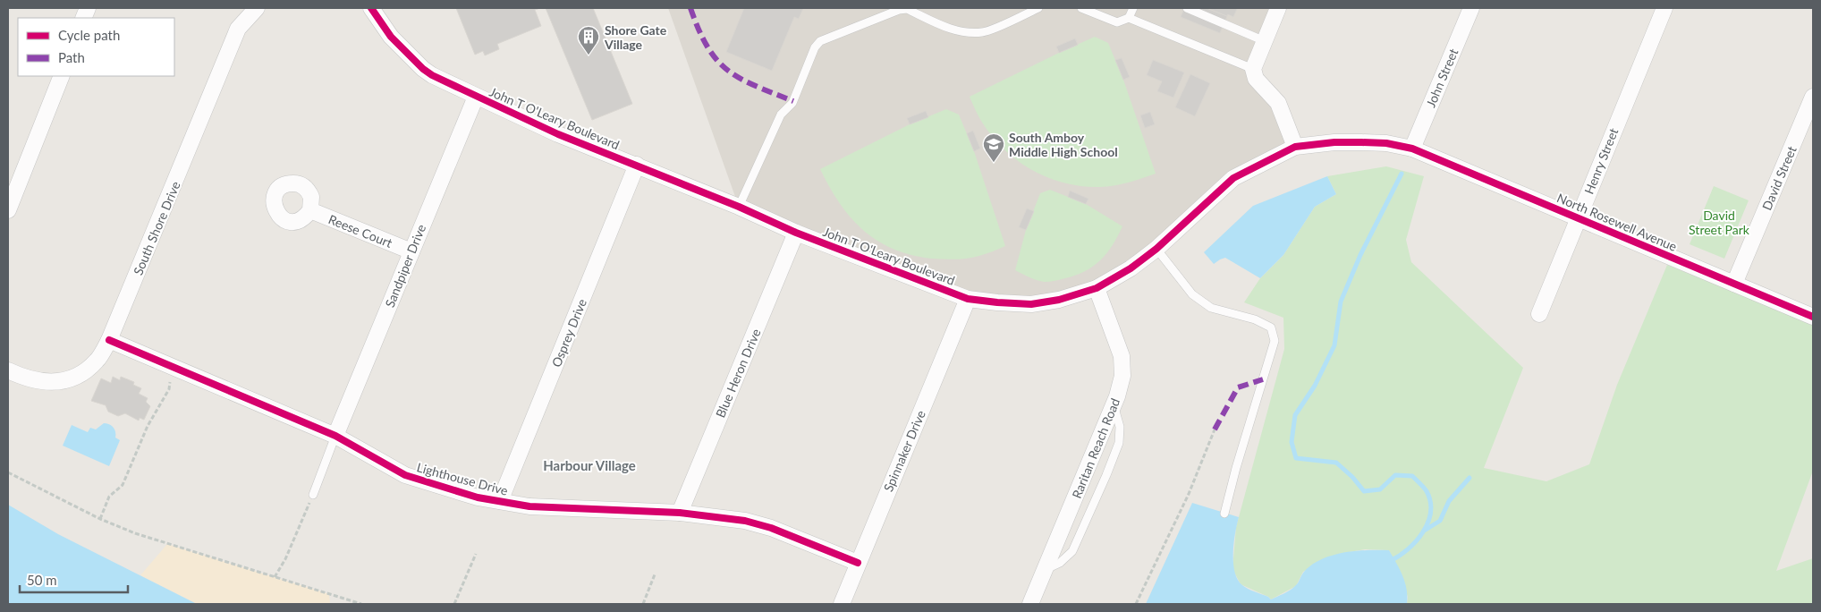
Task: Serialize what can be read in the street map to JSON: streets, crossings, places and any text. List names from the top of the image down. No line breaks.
{"streets":{"street":["John Street","John T O'Leary Boulevard","Henry Street","David Street","North Rosewell Avenue","South Shore Drive","Reese Court","Sandpiper Drive","Osprey Drive","Blue Heron Drive","Raritan Reach Road","Spinnaker Drive","Lighthouse Drive"]},"crossings":[["John Street","John T O'Leary Boulevard"],["John Street","North Rosewell Avenue"],["John T O'Leary Boulevard","North Rosewell Avenue"],["John T O'Leary Boulevard","Sandpiper Drive"],["John T O'Leary Boulevard","Osprey Drive"],["John T O'Leary Boulevard","Blue Heron Drive"],["John T O'Leary Boulevard","Raritan Reach Road"],["John T O'Leary Boulevard","Spinnaker Drive"],["Henry Street","North Rosewell Avenue"],["David Street","North Rosewell Avenue"],["South Shore Drive","Lighthouse Drive"],["Reese Court","Sandpiper Drive"],["Sandpiper Drive","Lighthouse Drive"],["Osprey Drive","Lighthouse Drive"],["Blue Heron Drive","Lighthouse Drive"],["Spinnaker Drive","Lighthouse Drive"]],"districts":["Harbour Village"],"parks":["David Street Park"],"places":{"building":["Shore Gate Village"],"school or university":["South Amboy Middle High School"]},"legend":["Cycle path","Path"],"scale_bar":"50 m"}
